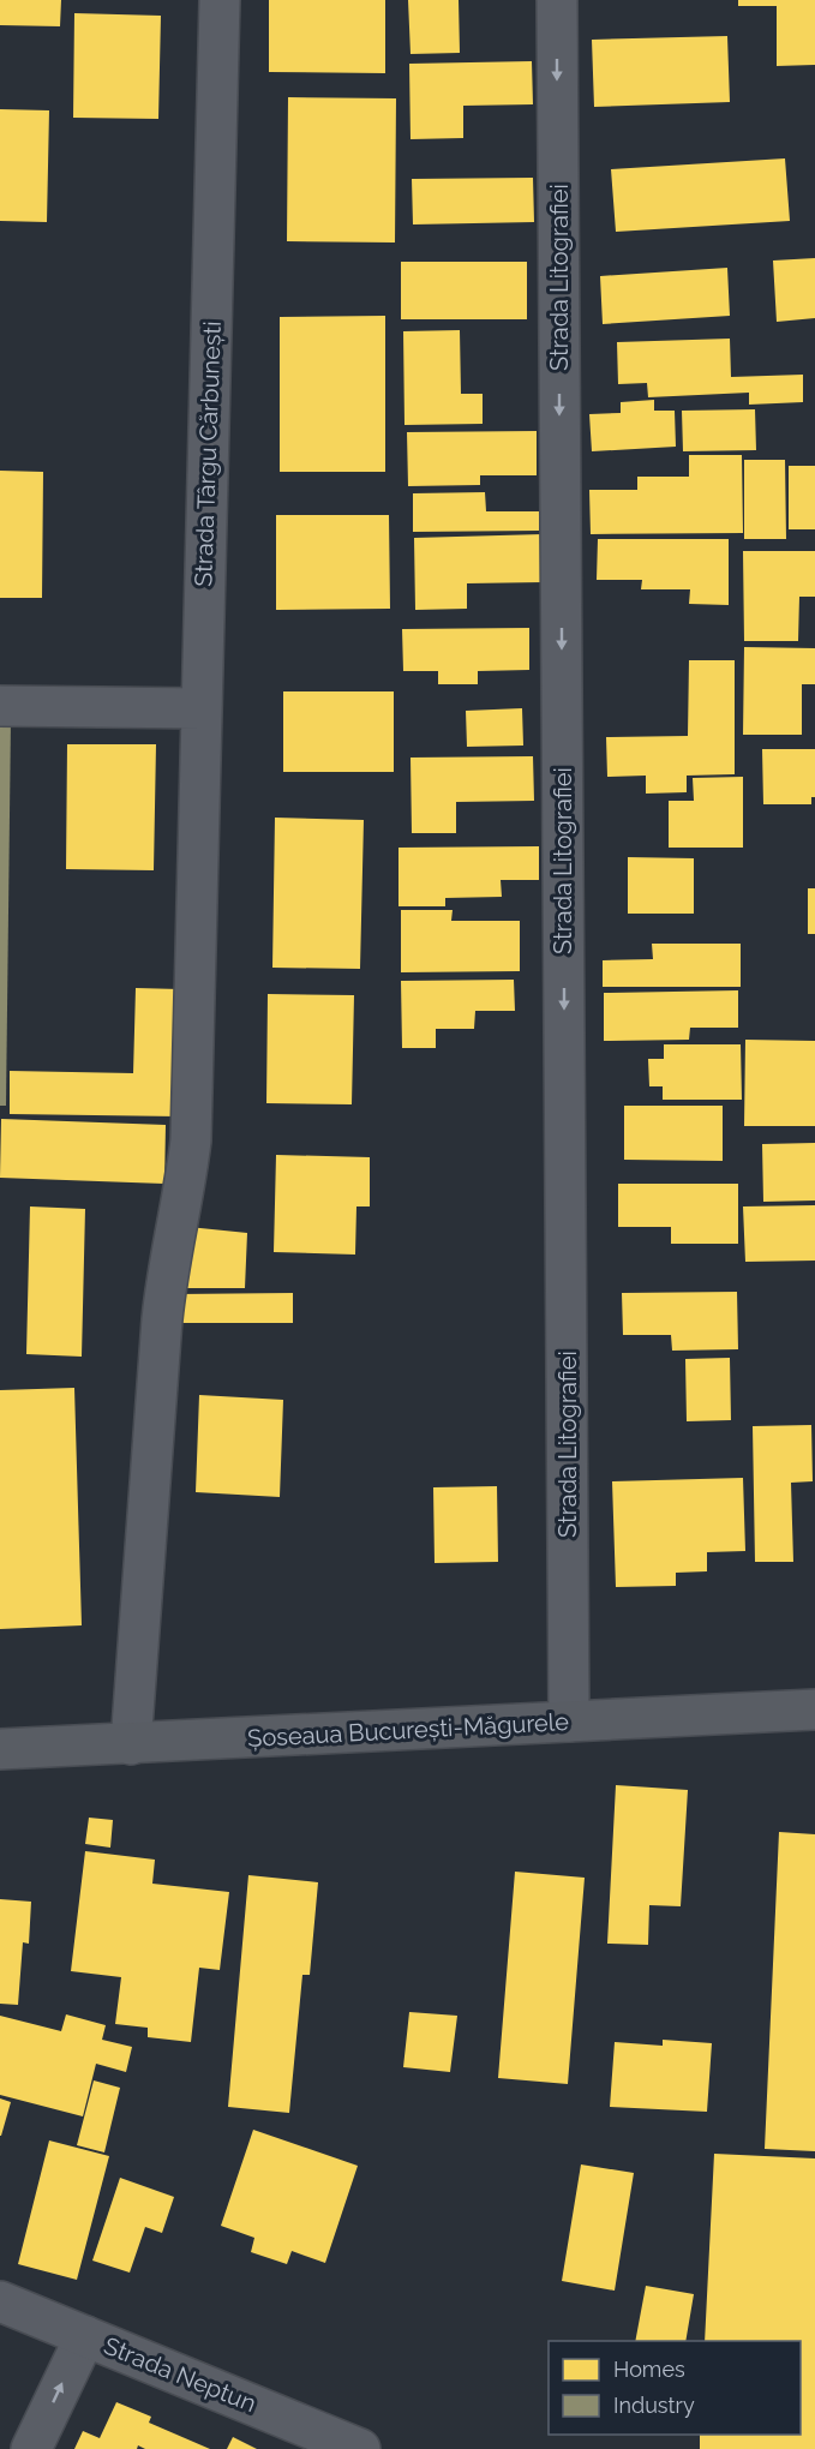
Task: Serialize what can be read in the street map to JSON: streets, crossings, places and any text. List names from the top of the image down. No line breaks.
{"streets":{"main road":["Șoseaua București-Măgurele"],"street":["Strada Litografiei","Strada Târgu Cărbunești","Strada Neptun"]},"crossings":[["Strada Litografiei","Șoseaua București-Măgurele"],["Strada Târgu Cărbunești","Șoseaua București-Măgurele"]],"one_way":["Strada Litografiei"],"legend":["Homes","Industry"]}
